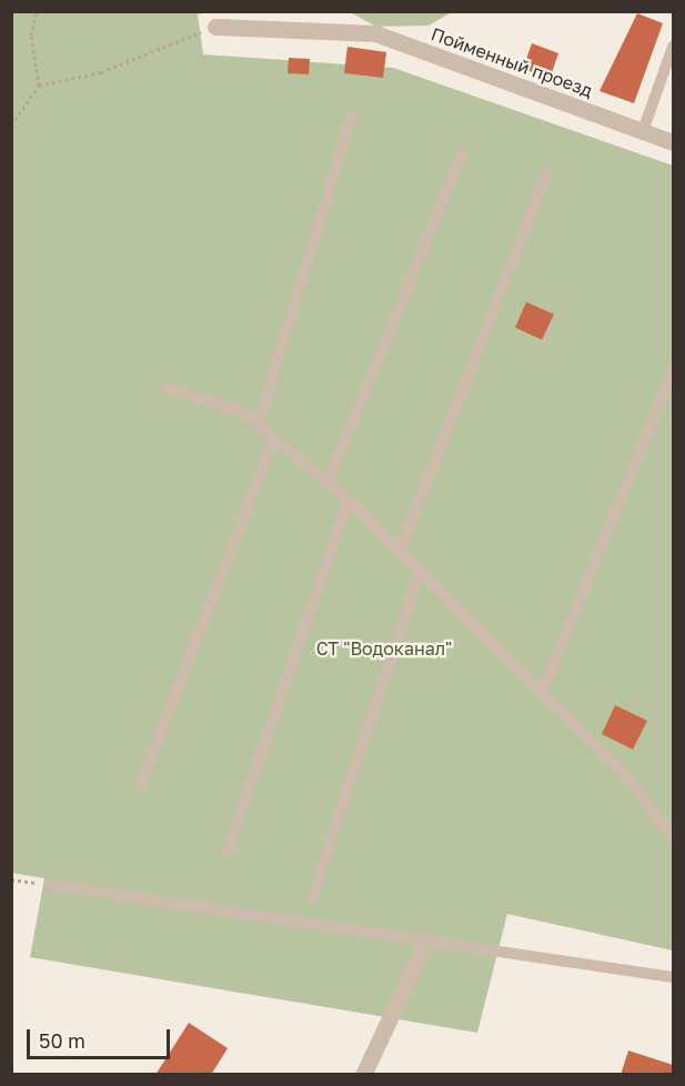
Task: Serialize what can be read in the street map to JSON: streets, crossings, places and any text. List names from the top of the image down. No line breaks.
{"streets":{"street":["Пойменный проезд"]},"parks":["СТ \"Водоканал\""],"scale_bar":"50 m"}
